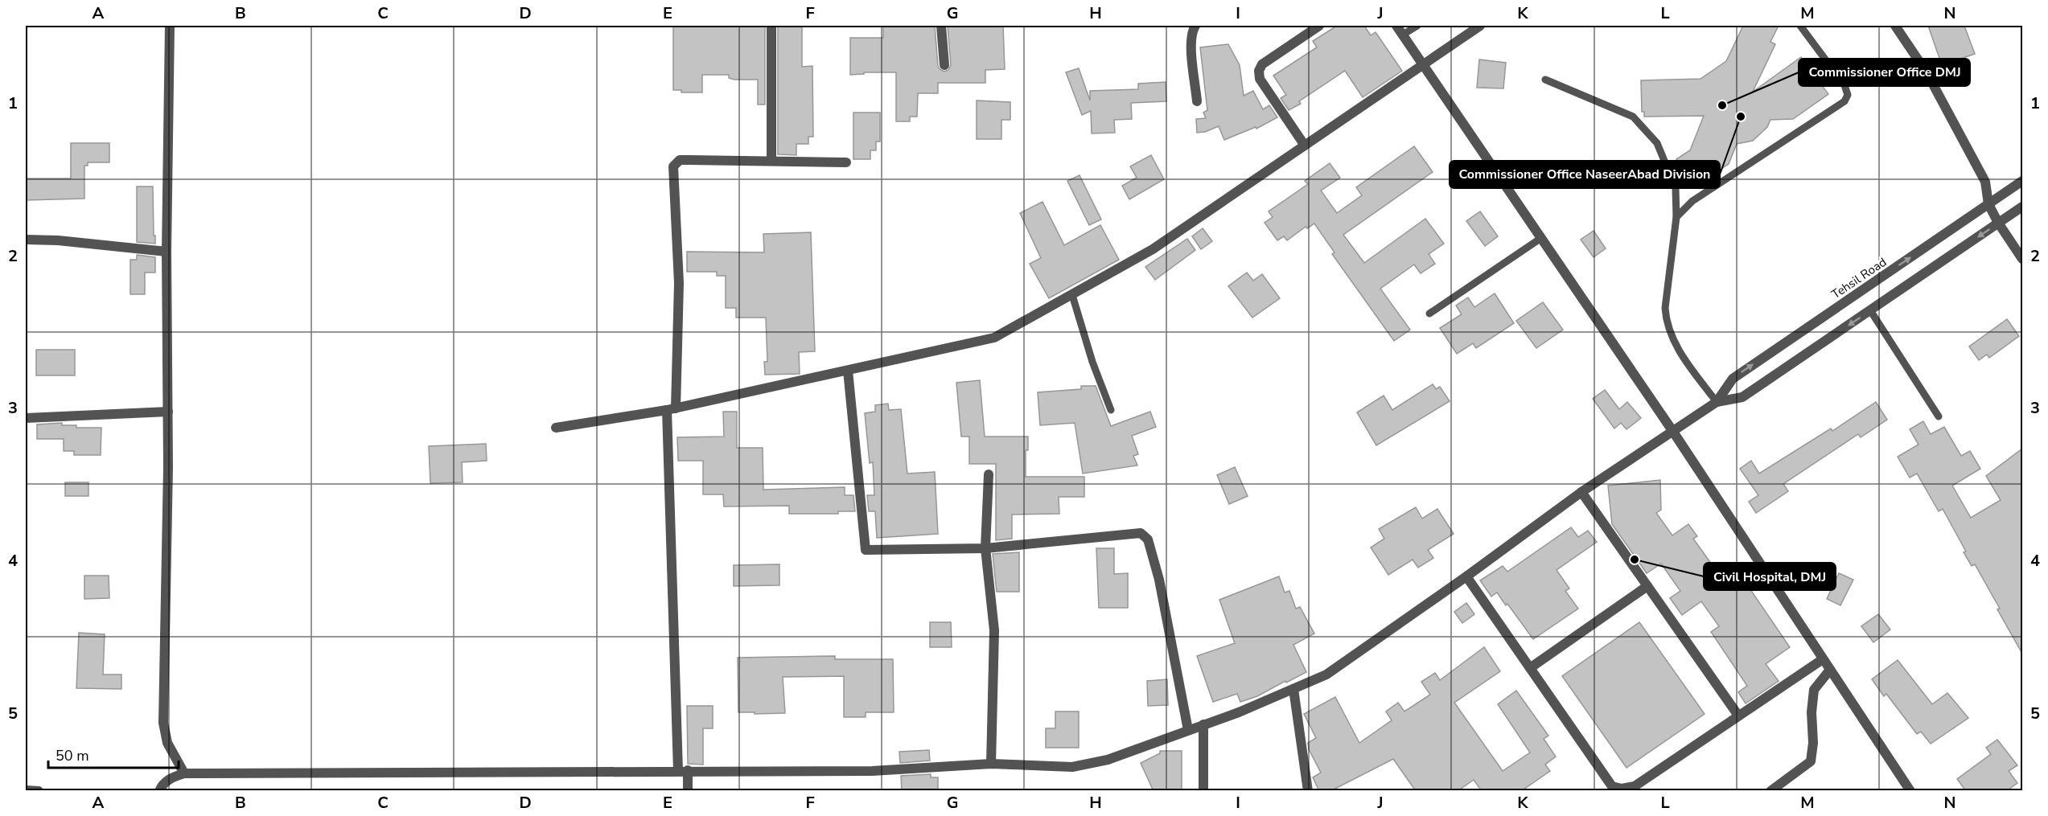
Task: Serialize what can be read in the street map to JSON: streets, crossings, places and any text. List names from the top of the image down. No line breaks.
{"streets":{"street":["Tehsil Road"]},"places":["Commissioner Office DMJ","Commissioner Office NaseerAbad Division","Civil Hospital, DMJ"],"scale_bar":"50 m","grid":{"columns":["A","B","C","D","E","F","G","H","I","J","K","L","M","N"],"rows":["1","2","3","4","5"]}}
